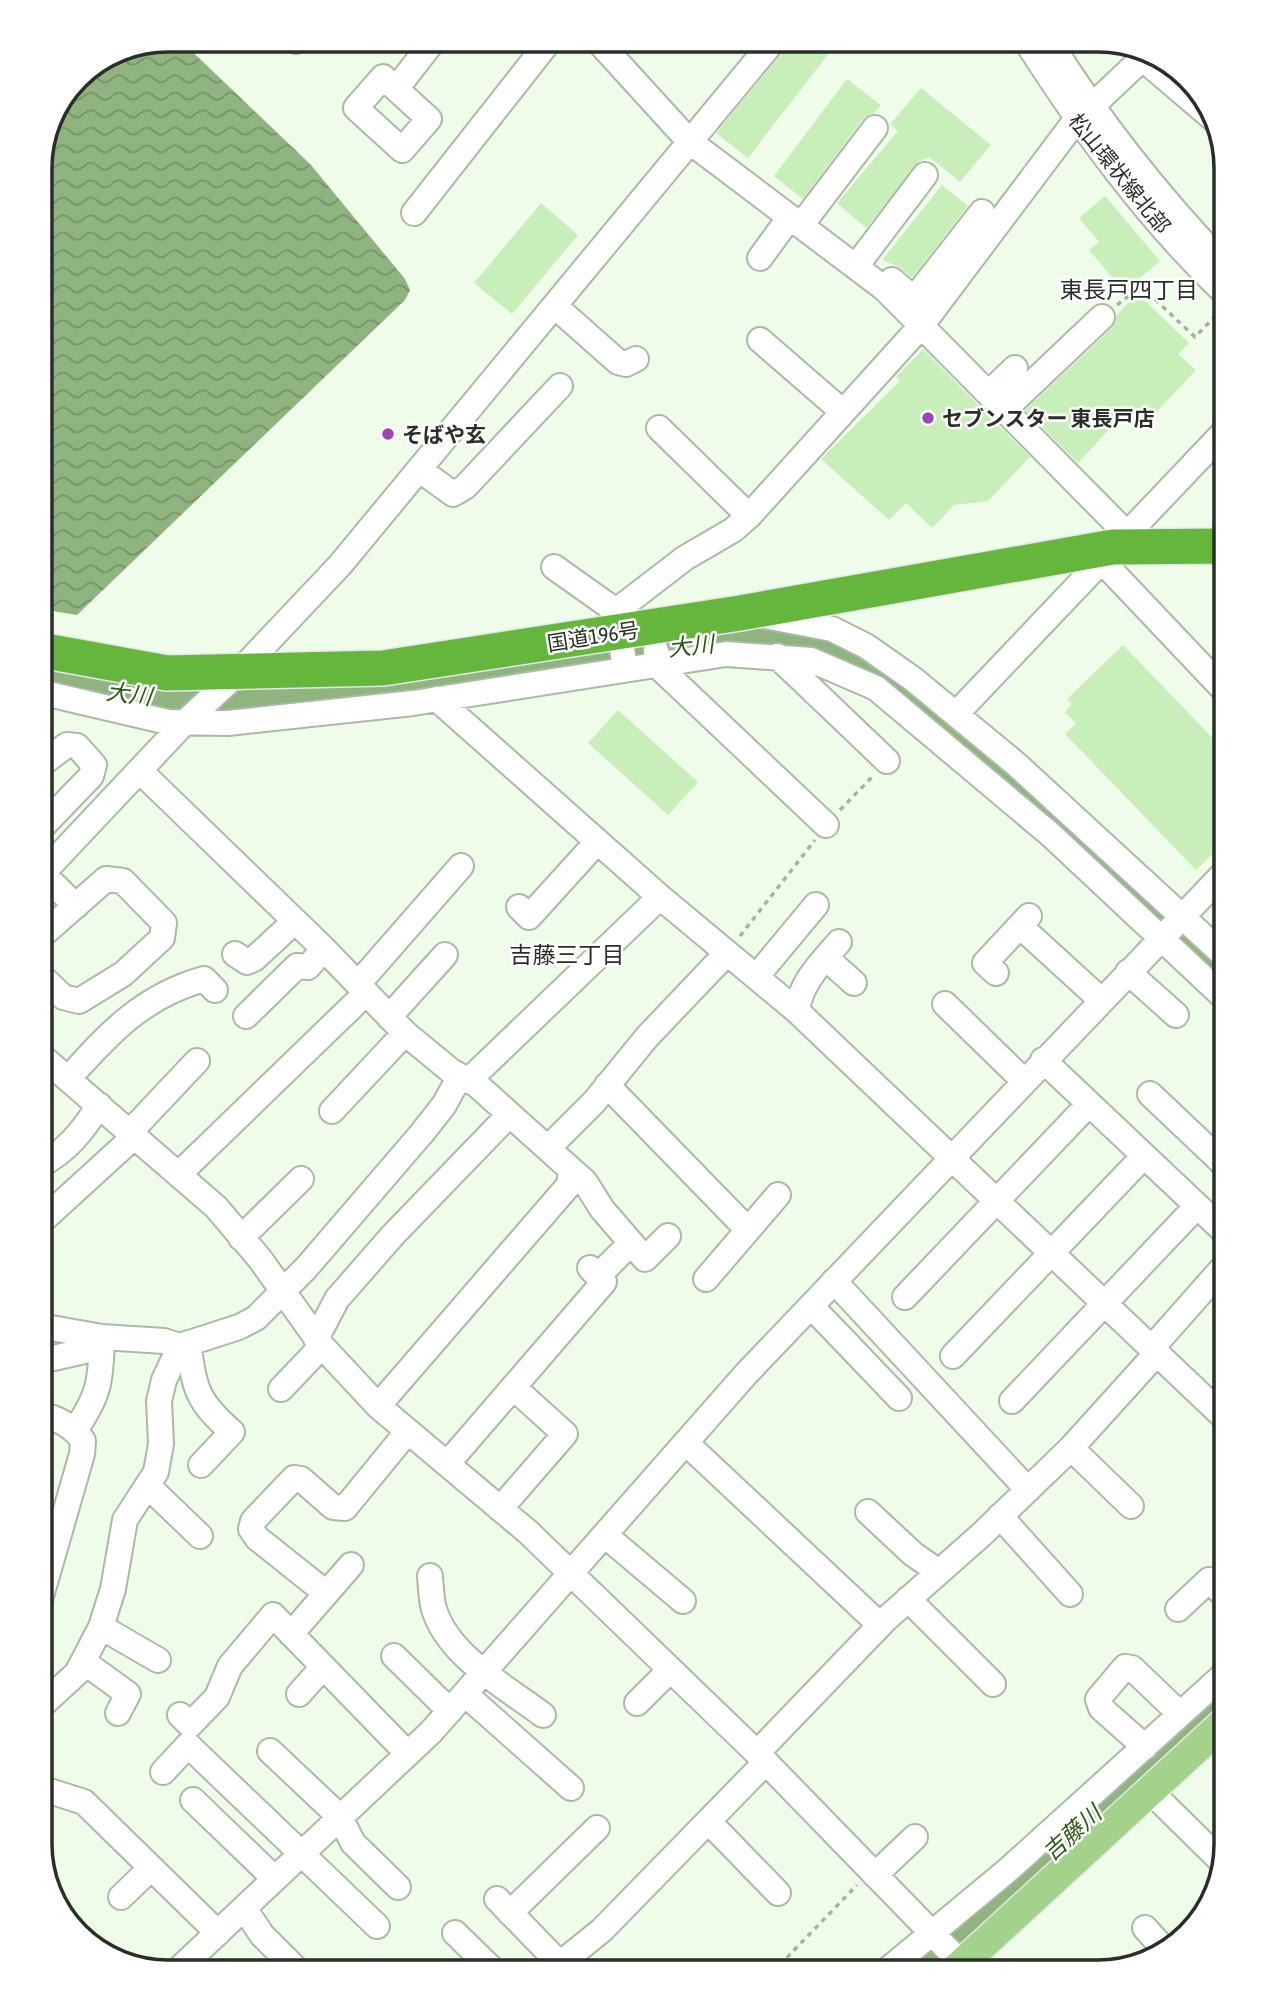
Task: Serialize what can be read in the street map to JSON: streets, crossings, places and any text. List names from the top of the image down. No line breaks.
{"streets":{"highway":["国道196号"],"street":["松山環状線北部"]},"districts":["東長戸四丁目","吉藤三丁目"],"water":["大川","吉藤川"],"places":["セブンスター 東長戸店","そばや玄"]}
